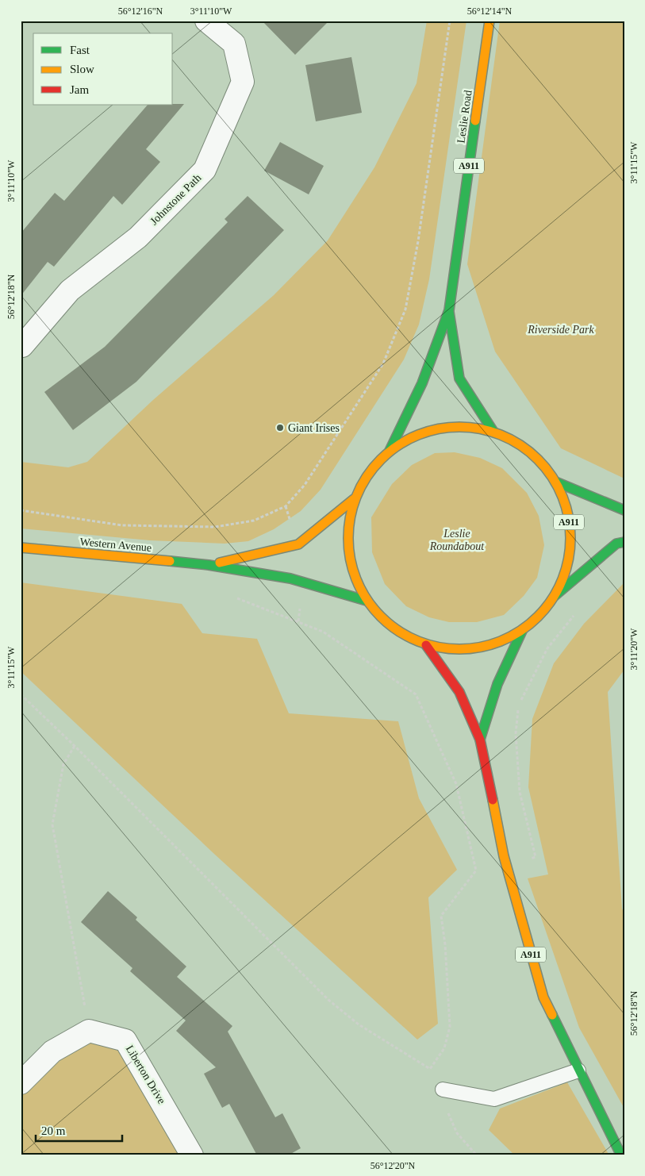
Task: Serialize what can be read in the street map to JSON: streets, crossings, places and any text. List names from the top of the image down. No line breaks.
{"streets":{"main road":["Leslie Road","A911","Western Avenue"],"street":["Johnstone Path","Liberton Drive"]},"crossings":[["Leslie Road","A911"]],"parks":["Riverside Park","Leslie Roundabout"],"places":["Giant Irises"],"legend":["Fast","Slow","Jam"],"scale_bar":"20 m","coordinates":["56°12'16\"N","3°11'10\"W","56°12'14\"N","3°11'15\"W","56°12'18\"N","3°11'20\"W","56°12'20\"N"]}
